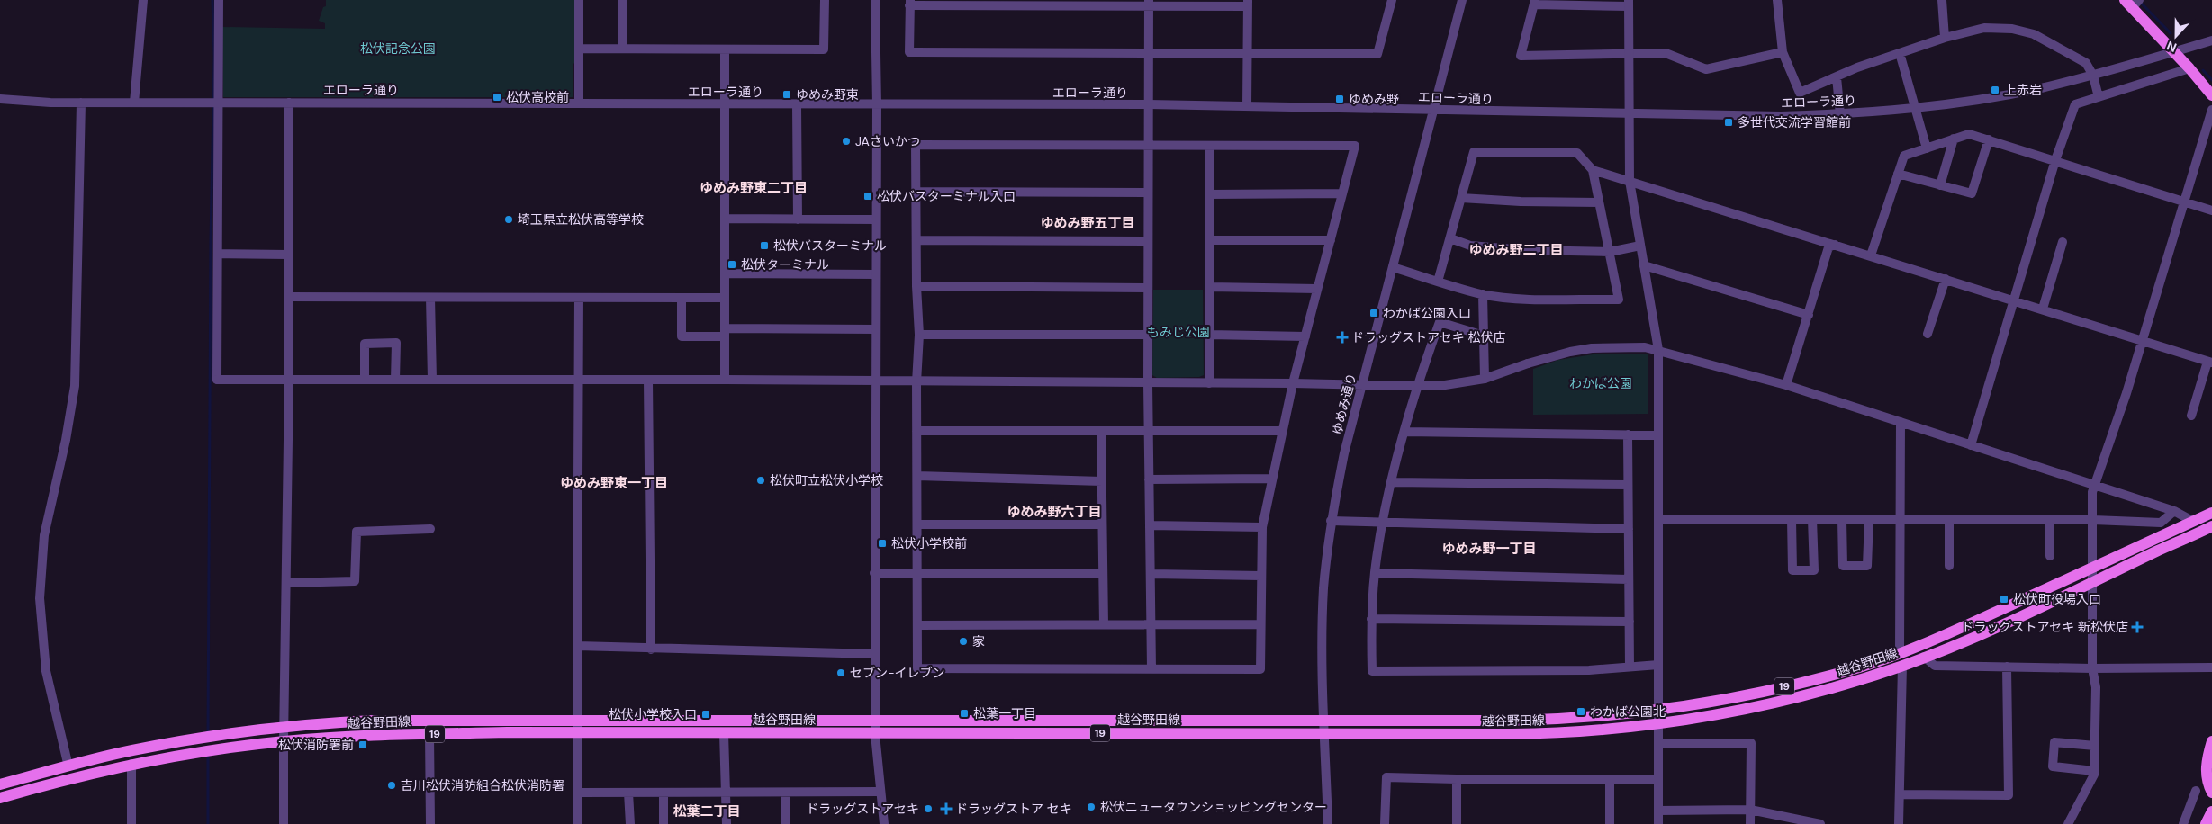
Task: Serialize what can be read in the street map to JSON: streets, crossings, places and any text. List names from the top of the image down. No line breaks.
{"streets":{"main road":["越谷野田線","19"],"street":["エローラ通り","ゆめみ通り"]},"crossings":[["エローラ通り","ゆめみ通り"],["ゆめみ通り","越谷野田線"]],"districts":["ゆめみ野東二丁目","ゆめみ野五丁目","ゆめみ野二丁目","ゆめみ野東一丁目","ゆめみ野六丁目","ゆめみ野一丁目","松葉二丁目"],"parks":["松伏記念公園","もみじ公園","わかば公園"],"places":{"transit":["上赤岩","ゆめみ野東","松伏高校前","ゆめみ野","多世代交流学習館前","松伏バスターミナル入口","松伏バスターミナル","松伏ターミナル","わかば公園入口","松伏小学校前","松伏町役場入口","わかば公園北","松葉一丁目","松伏小学校入口","松伏消防署前"],"other":["JAさいかつ","埼玉県立松伏高等学校","松伏町立松伏小学校","家","セブン-イレブン","吉川松伏消防組合松伏消防署","松伏ニュータウンショッピングセンター","ドラッグストアセキ"],"health":["ドラッグストアセキ 松伏店","ドラッグストアセキ 新松伏店","ドラッグストア セキ"]},"north":"bottom"}
